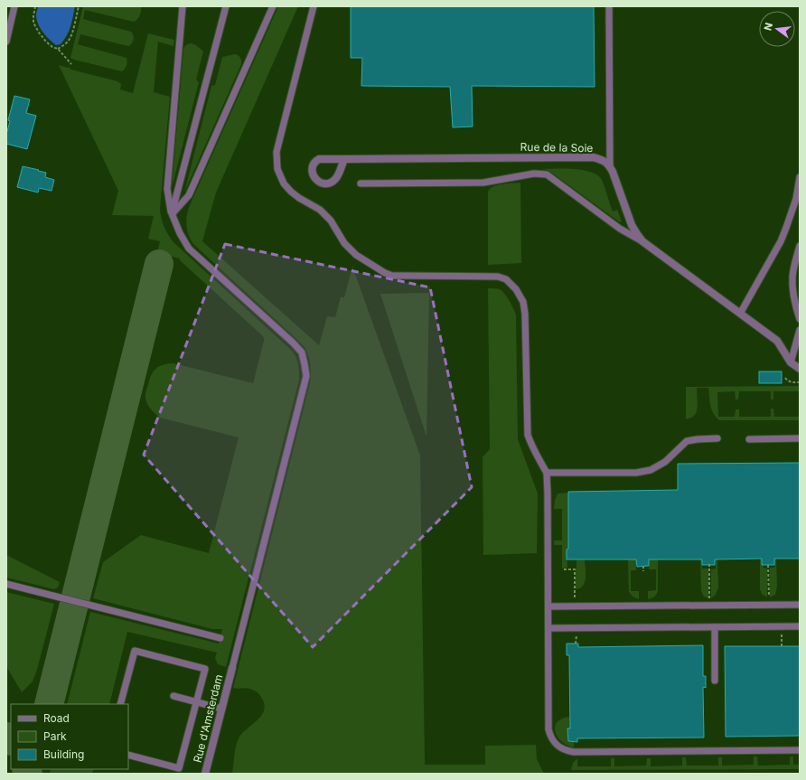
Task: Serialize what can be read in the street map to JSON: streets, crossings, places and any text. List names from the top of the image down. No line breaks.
{"streets":{"street":["Rue de la Soie","Rue d'Amsterdam"]},"legend":["Road","Park","Building"],"north":"left"}
